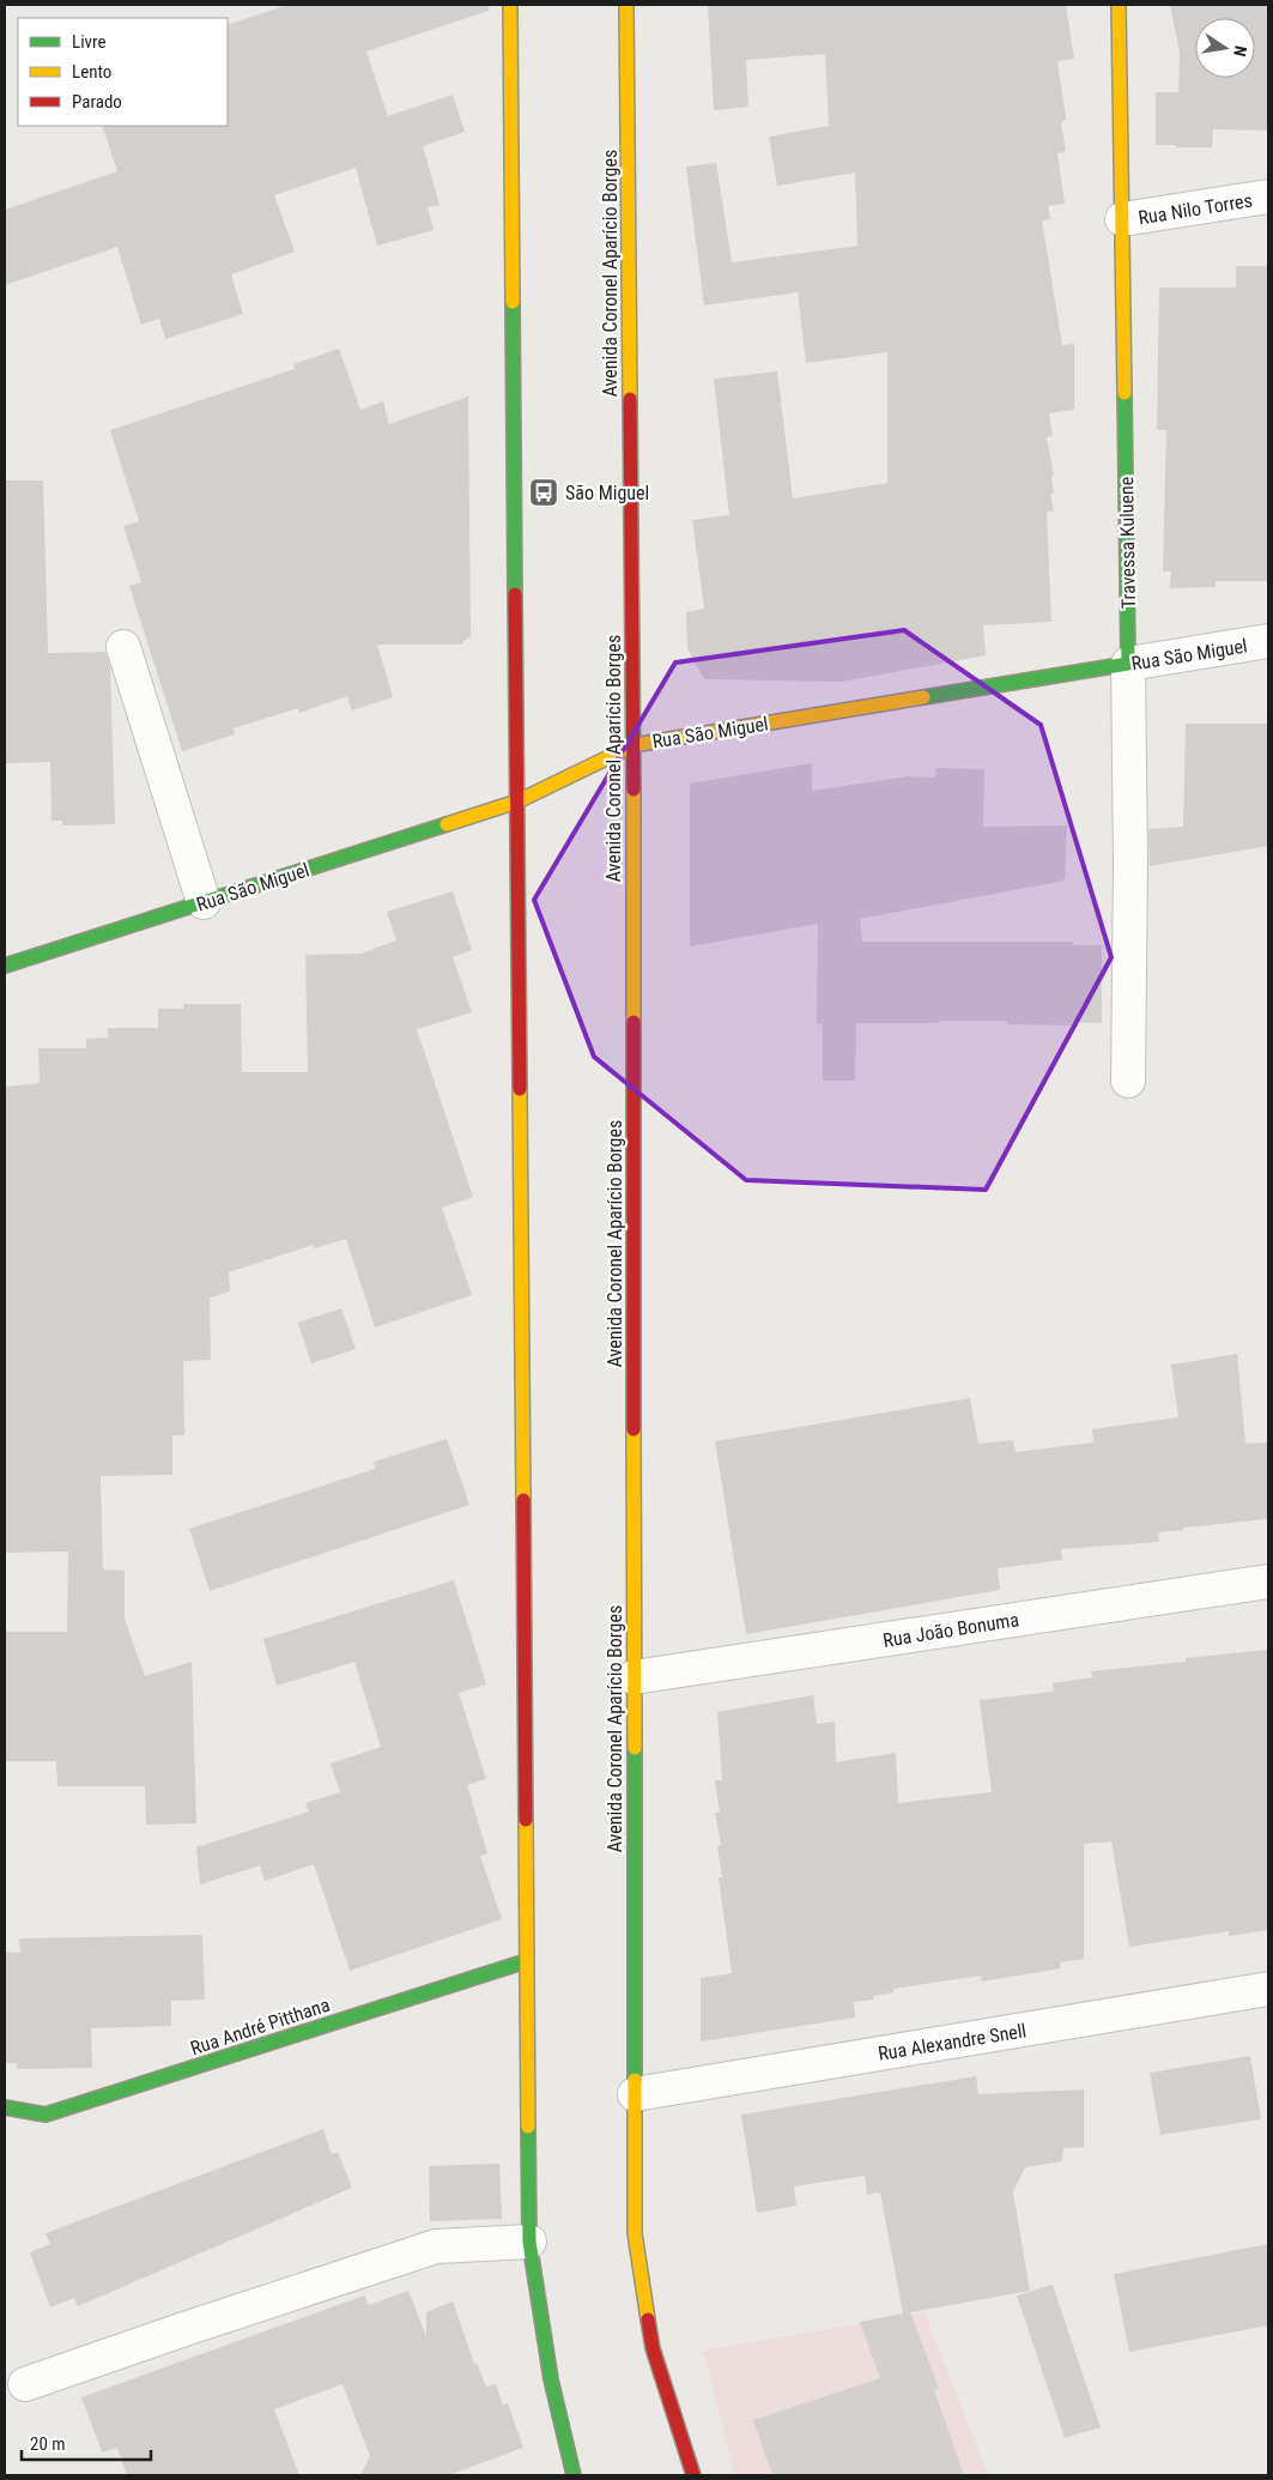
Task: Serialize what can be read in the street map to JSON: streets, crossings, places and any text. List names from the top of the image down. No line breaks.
{"streets":{"main road":["Avenida Coronel Aparício Borges","Travessa Kuluene","Rua São Miguel","Rua André Pitthana"],"street":["Rua Nilo Torres","Rua João Bonuma","Rua Alexandre Snell"]},"crossings":[["Rua Nilo Torres","Travessa Kuluene"],["Avenida Coronel Aparício Borges","Rua São Miguel"],["Avenida Coronel Aparício Borges","Rua João Bonuma"],["Avenida Coronel Aparício Borges","Rua Alexandre Snell"],["Travessa Kuluene","Rua São Miguel"]],"places":{"bus stop":["São Miguel"]},"legend":["Livre","Lento","Parado"],"scale_bar":"20 m","north":"right"}
